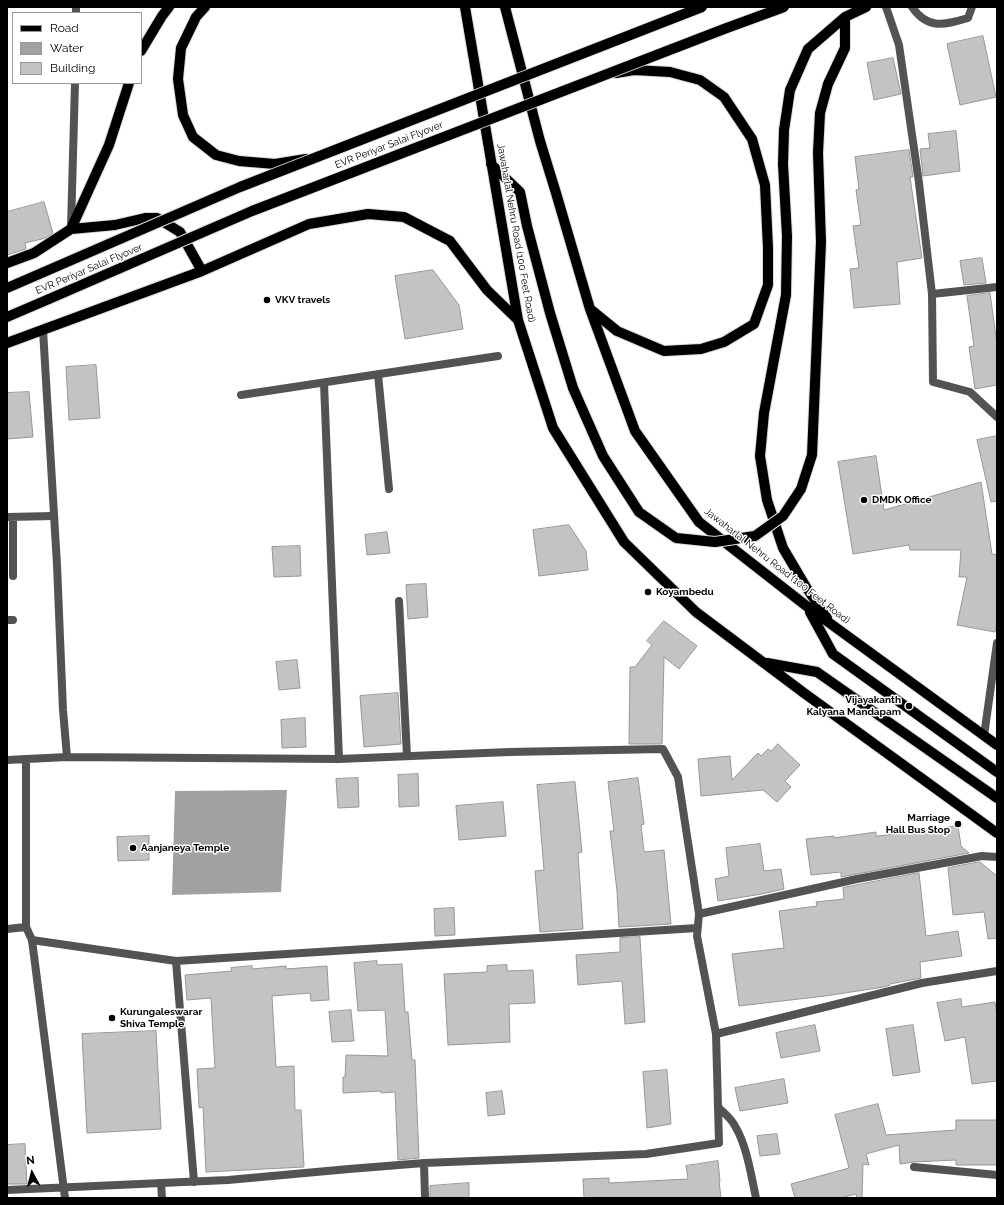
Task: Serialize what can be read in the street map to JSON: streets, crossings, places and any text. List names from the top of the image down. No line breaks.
{"streets":{"main road":["EVR Periyar Salai Flyover","Jawaharlal Nehru Road (100 Feet Road)"]},"places":["VKV travels","DMDK Office","Koyambedu","Vijayakanth Kalyana Mandapam","Marriage Hall Bus Stop","Aanjaneya Temple","Kurungaleswarar Shiva Temple"],"legend":["Road","Water","Building"],"north":"top"}
